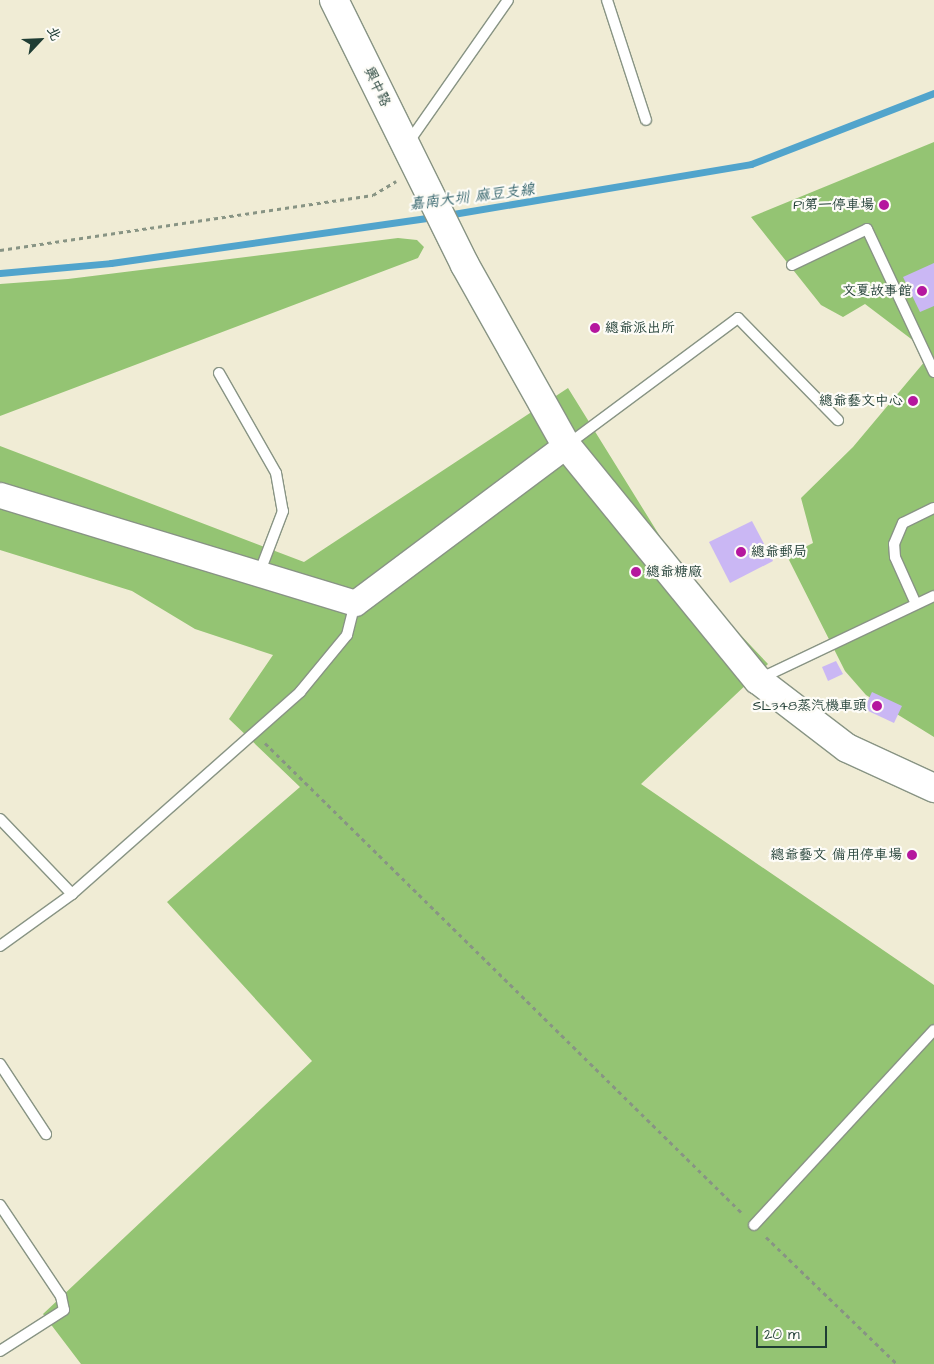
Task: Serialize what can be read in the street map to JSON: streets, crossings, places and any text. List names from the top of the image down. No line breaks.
{"streets":{"main road":["興中路"]},"water":["嘉南大圳 麻豆支線"],"places":["P1第一停車場","文夏故事館","總爺派出所","總爺藝文中心","總爺郵局","總爺糖廠","SL348蒸汽機車頭","總爺藝文 備用停車場"],"scale_bar":"20 m","north":"top right"}
